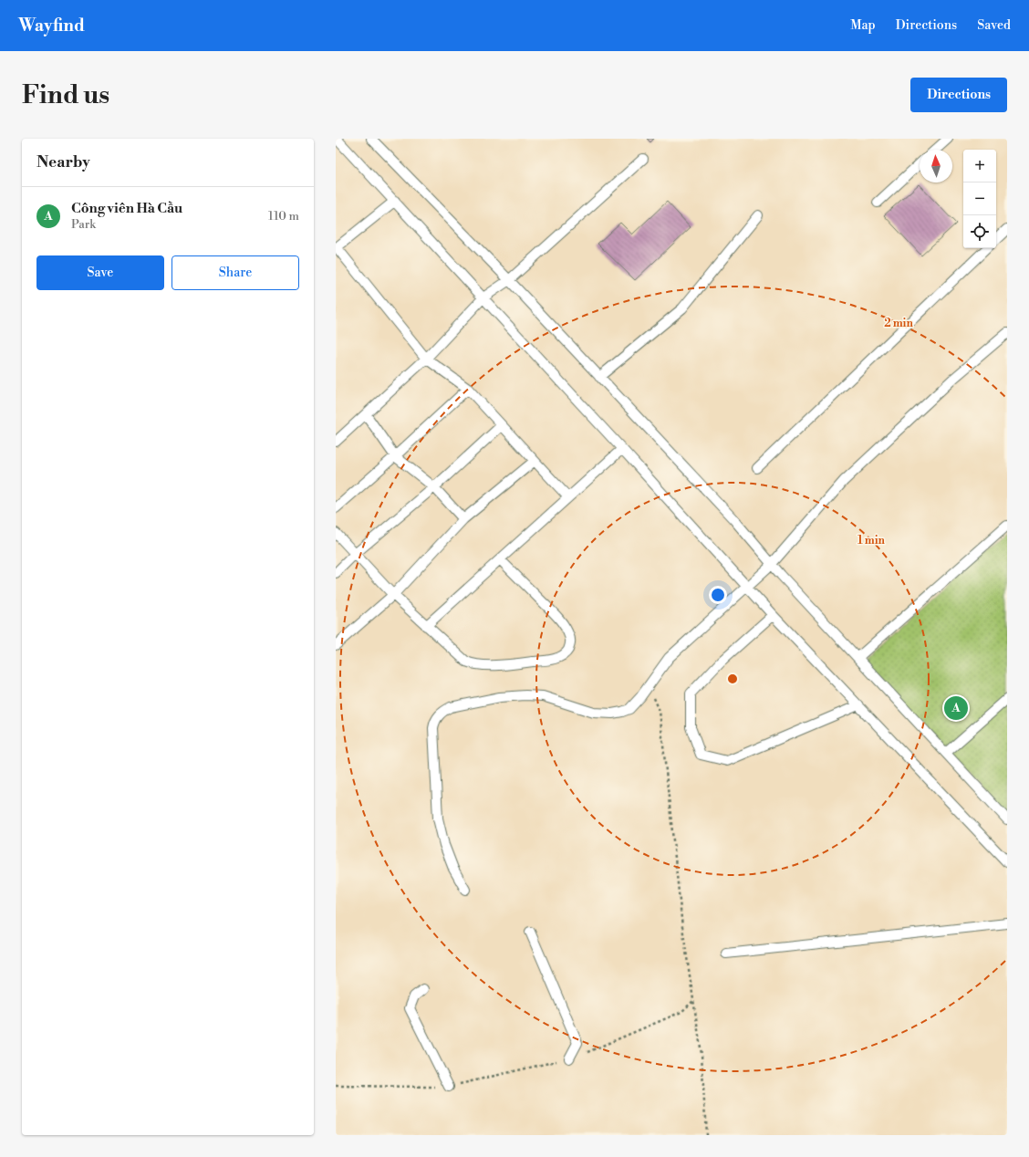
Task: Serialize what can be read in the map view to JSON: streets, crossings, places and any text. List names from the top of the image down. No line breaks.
{"north":"top","page":{"header":"Wayfind","nav":["Map","Directions","Saved"],"buttons":["Directions",["Save","Share"]],"title":"Find us","heading":"Nearby","map_buttons":["+","−"],"list":[{"mark":"A","name":"Công viên Hà Cầu","note":"Park","value":"110 m"}],"pins":"A"},"rings":["2 min","1 min"]}
